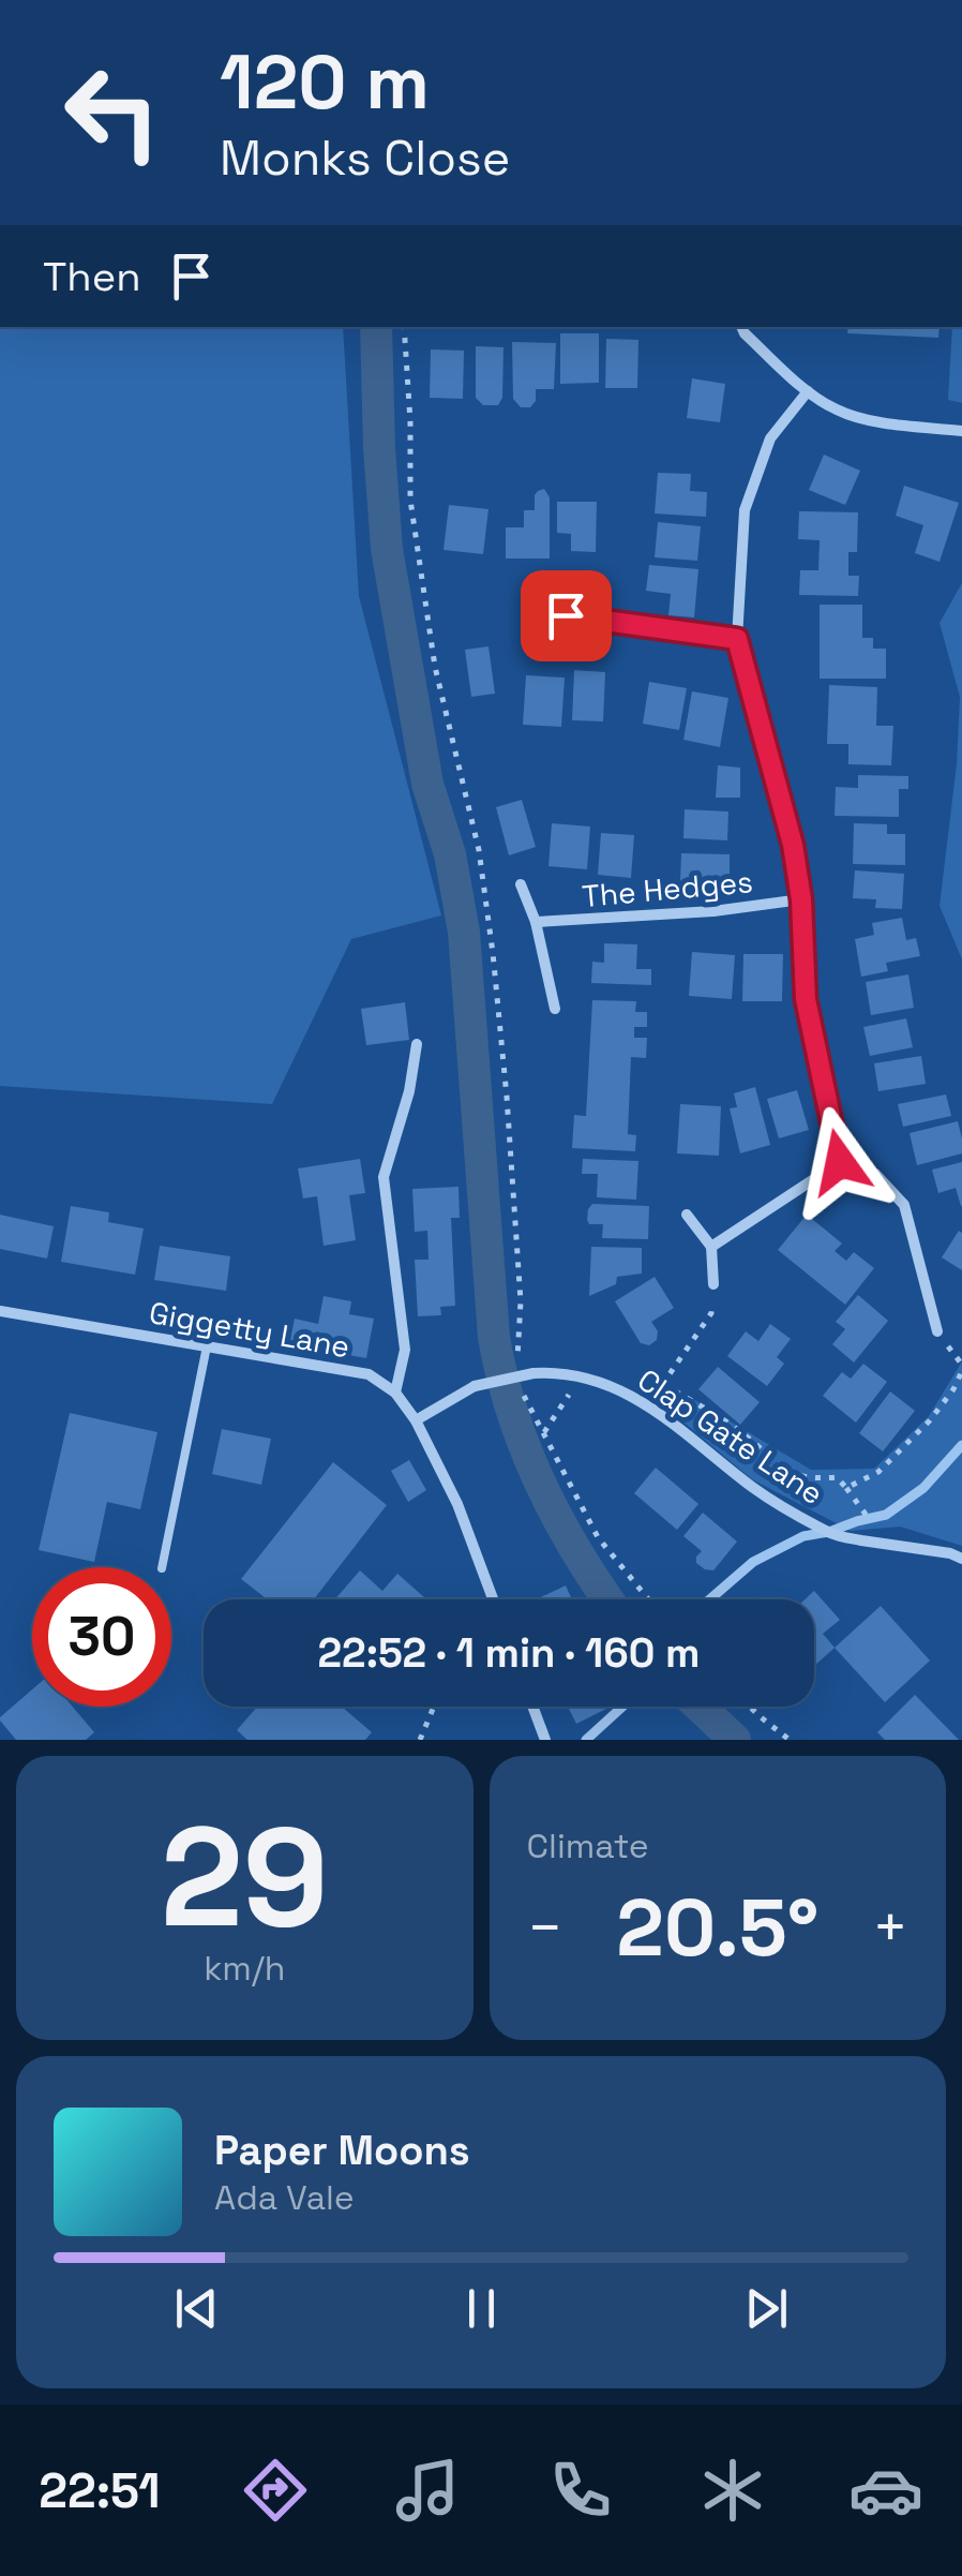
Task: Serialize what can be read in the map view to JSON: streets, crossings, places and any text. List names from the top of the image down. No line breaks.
{"streets":{"street":["The Hedges","Giggetty Lane","Clap Gate Lane"]},"page":{"turn":["120 m","Monks Close"],"then":"Then","limit":"30","trip":"22:52 · 1 min · 160 m","tile":[["29","km/h"],"Climate"],"heat":["−","20.5°","+"],"song":["Paper Moons","Ada Vale"],"tabs":"22:51"}}
